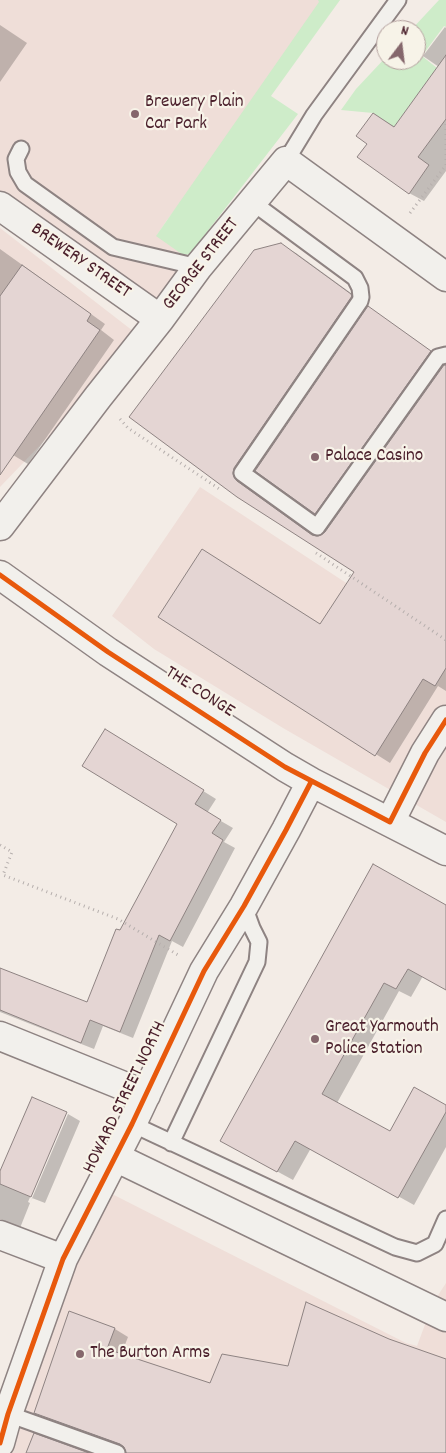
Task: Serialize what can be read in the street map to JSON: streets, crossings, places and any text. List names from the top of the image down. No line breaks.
{"streets":{"street":["BREWERY STREET","GEORGE STREET","THE CONGE","HOWARD STREET NORTH"]},"crossings":[["BREWERY STREET","GEORGE STREET"],["THE CONGE","HOWARD STREET NORTH"]],"places":["Brewery Plain Car Park","Palace Casino","Great Yarmouth Police Station","The Burton Arms"],"north":"top"}
